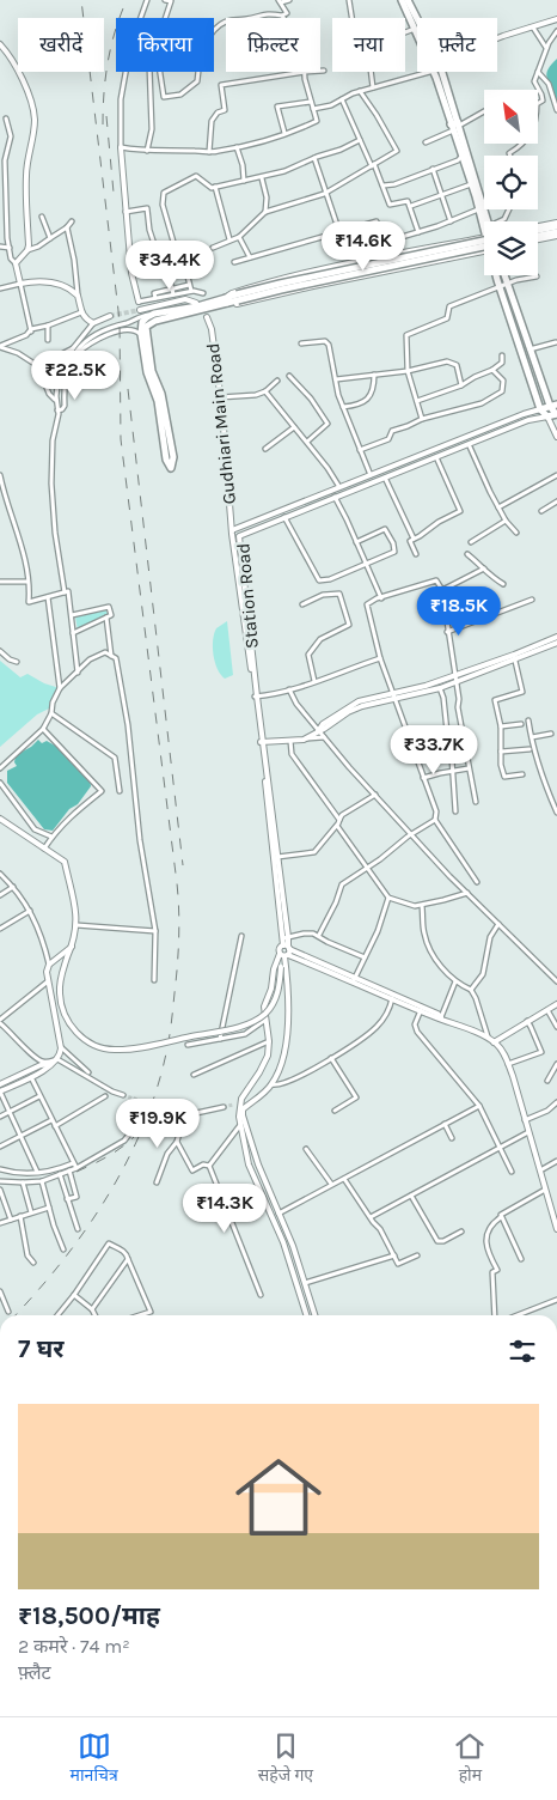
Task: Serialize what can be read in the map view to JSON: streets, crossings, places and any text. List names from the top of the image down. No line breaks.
{"streets":{"street":["Gudhiari Main Road","Station Road"]},"crossings":[["Gudhiari Main Road","Station Road"]],"north":"top left","page":{"chip":["खरीदें","किराया","फ़िल्टर","नया","फ़्लैट"],"price":["₹14.6K","₹34.4K","₹22.5K","₹18.5K","₹33.7K","₹19.9K","₹14.3K"],"heading":"7 घर","list":[{"name":"₹18,500/माह","note":"2 कमरे · 74 m² · फ़्लैट"}],"tabs":["मानचित्र","सहेजे गए","होम"]}}
